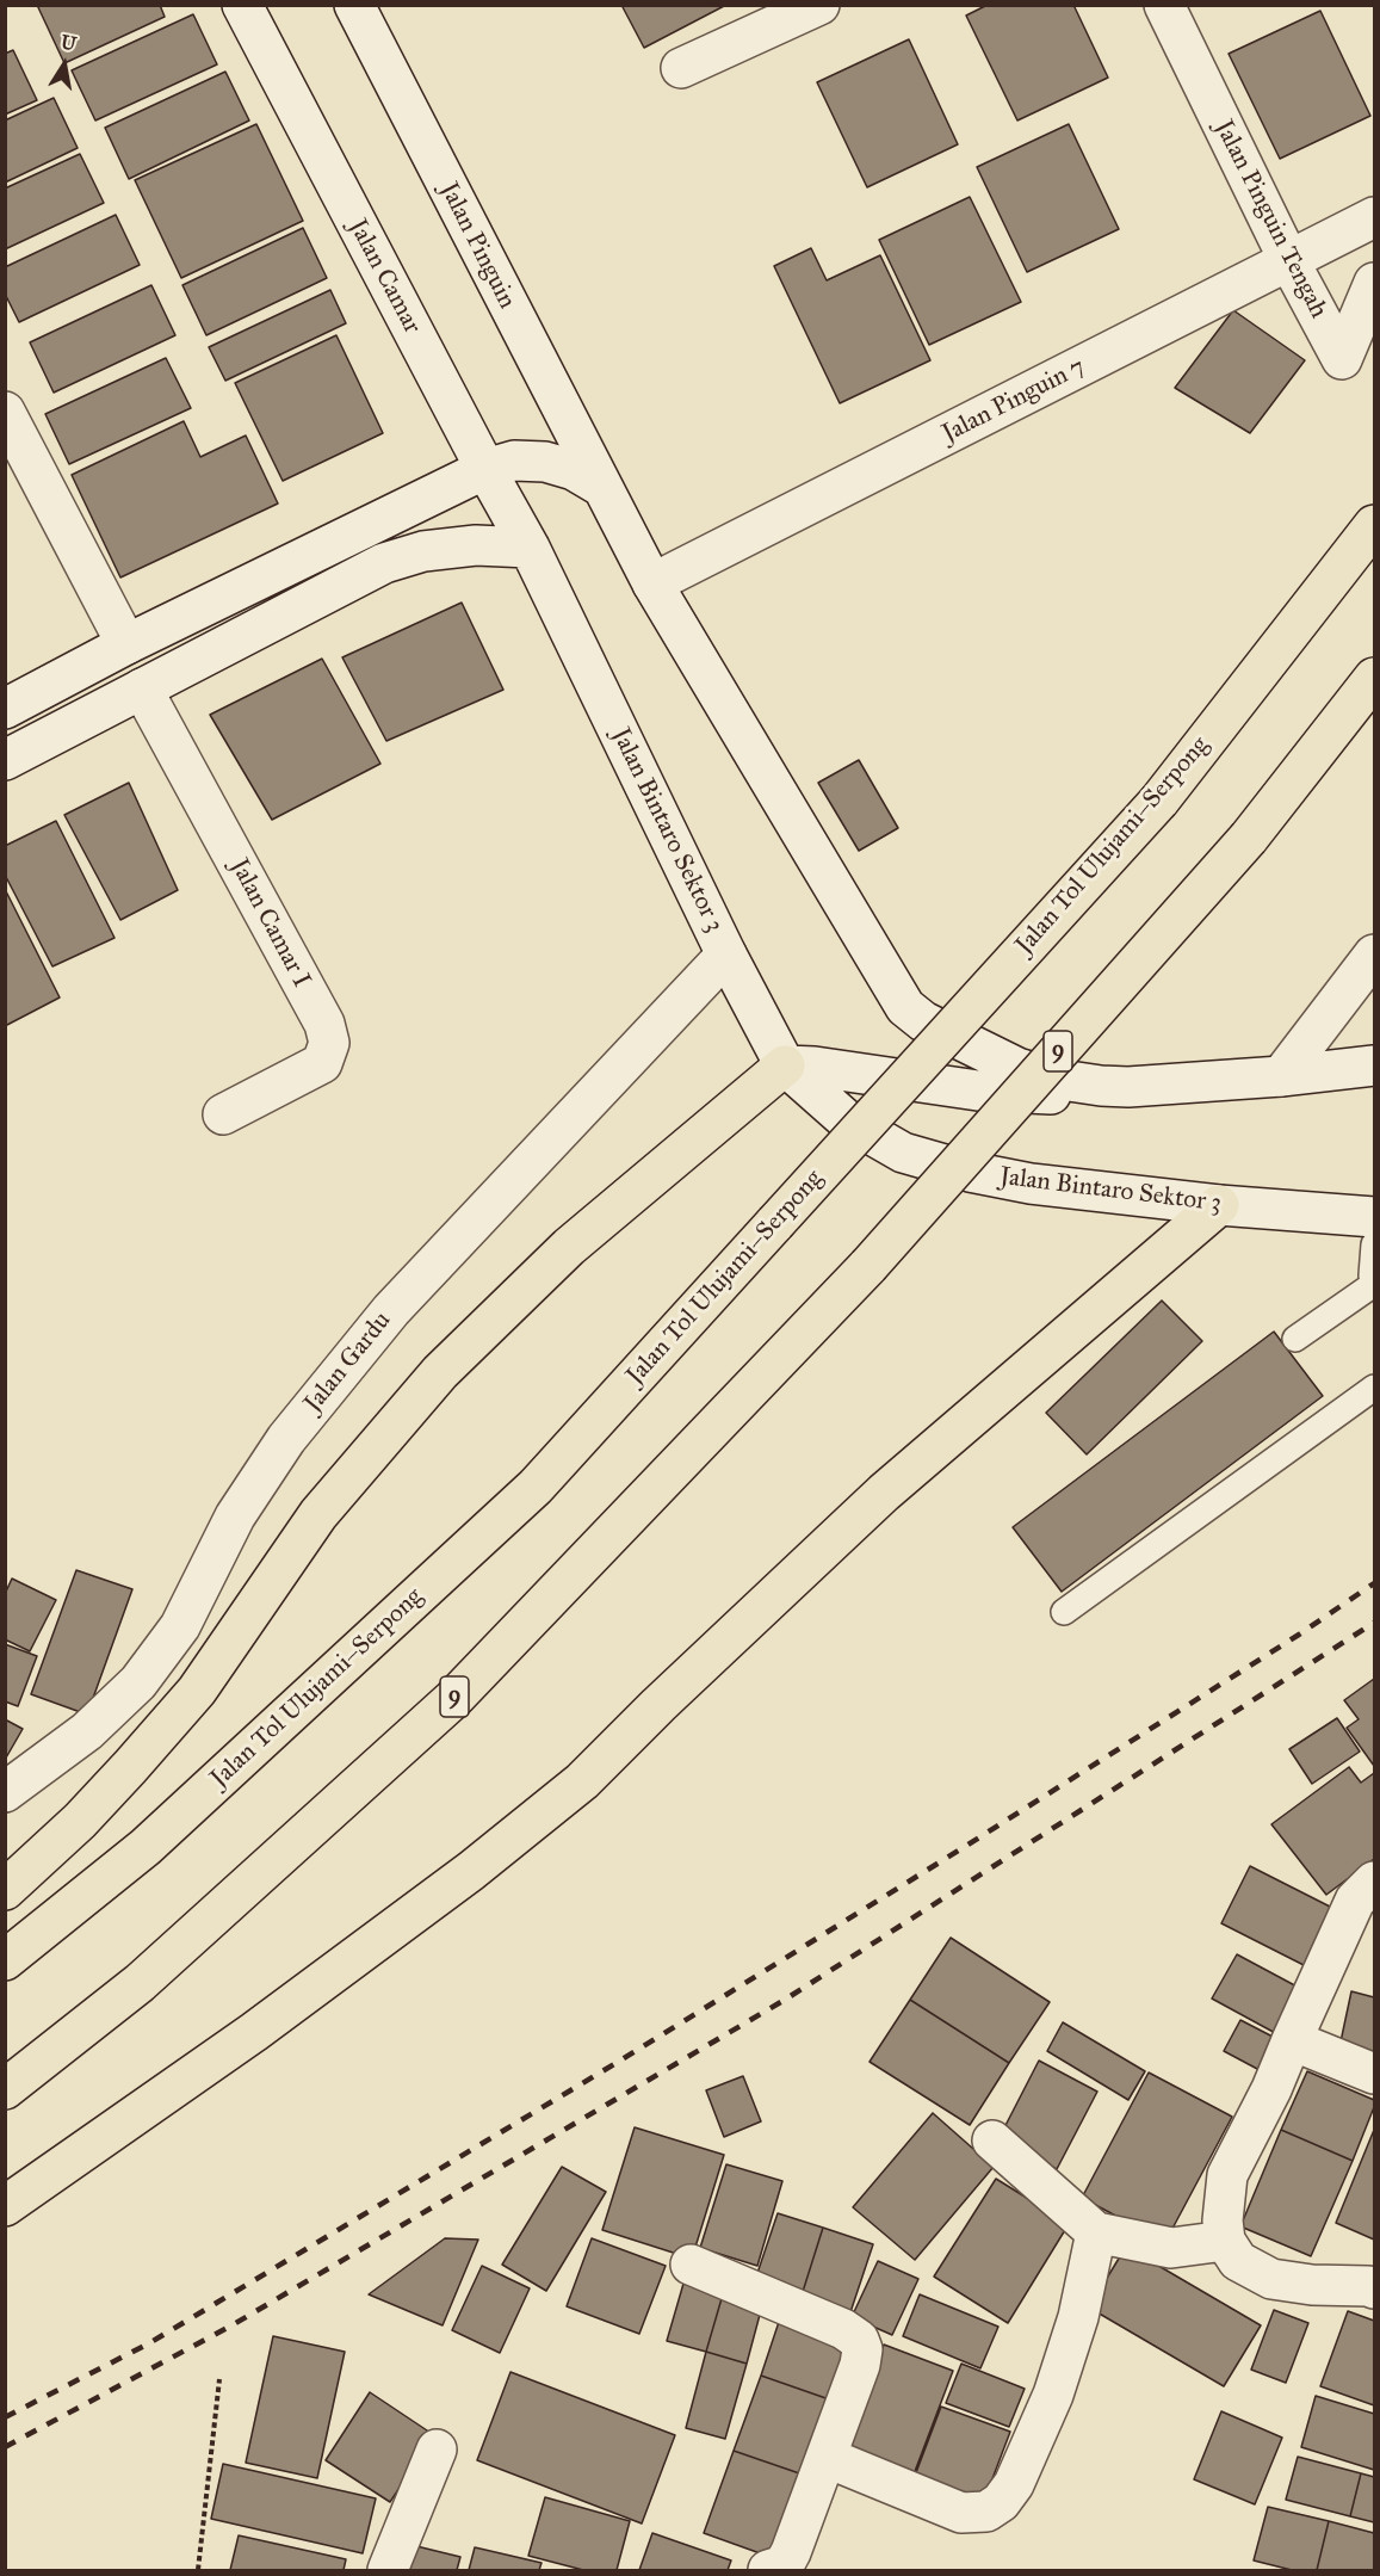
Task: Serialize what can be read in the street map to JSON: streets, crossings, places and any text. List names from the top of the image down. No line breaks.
{"streets":{"highway":["Jalan Tol Ulujami–Serpong","9"],"street":["Jalan Pinguin Tengah","Jalan Pinguin","Jalan Camar","Jalan Pinguin 7","Jalan Bintaro Sektor 3","Jalan Camar I","Jalan Gardu"]},"crossings":[["Jalan Pinguin Tengah","Jalan Pinguin 7"],["Jalan Camar","Jalan Bintaro Sektor 3"],["Jalan Bintaro Sektor 3","Jalan Gardu"]],"north":"top"}
